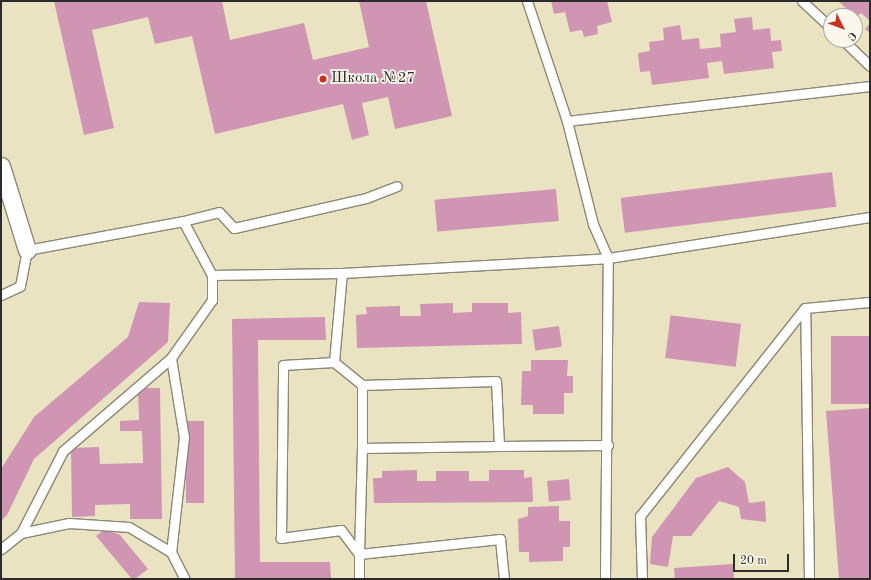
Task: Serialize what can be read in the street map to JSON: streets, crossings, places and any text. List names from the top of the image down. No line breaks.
{"places":["Школа №27"],"scale_bar":"20 m","north":"bottom right"}
